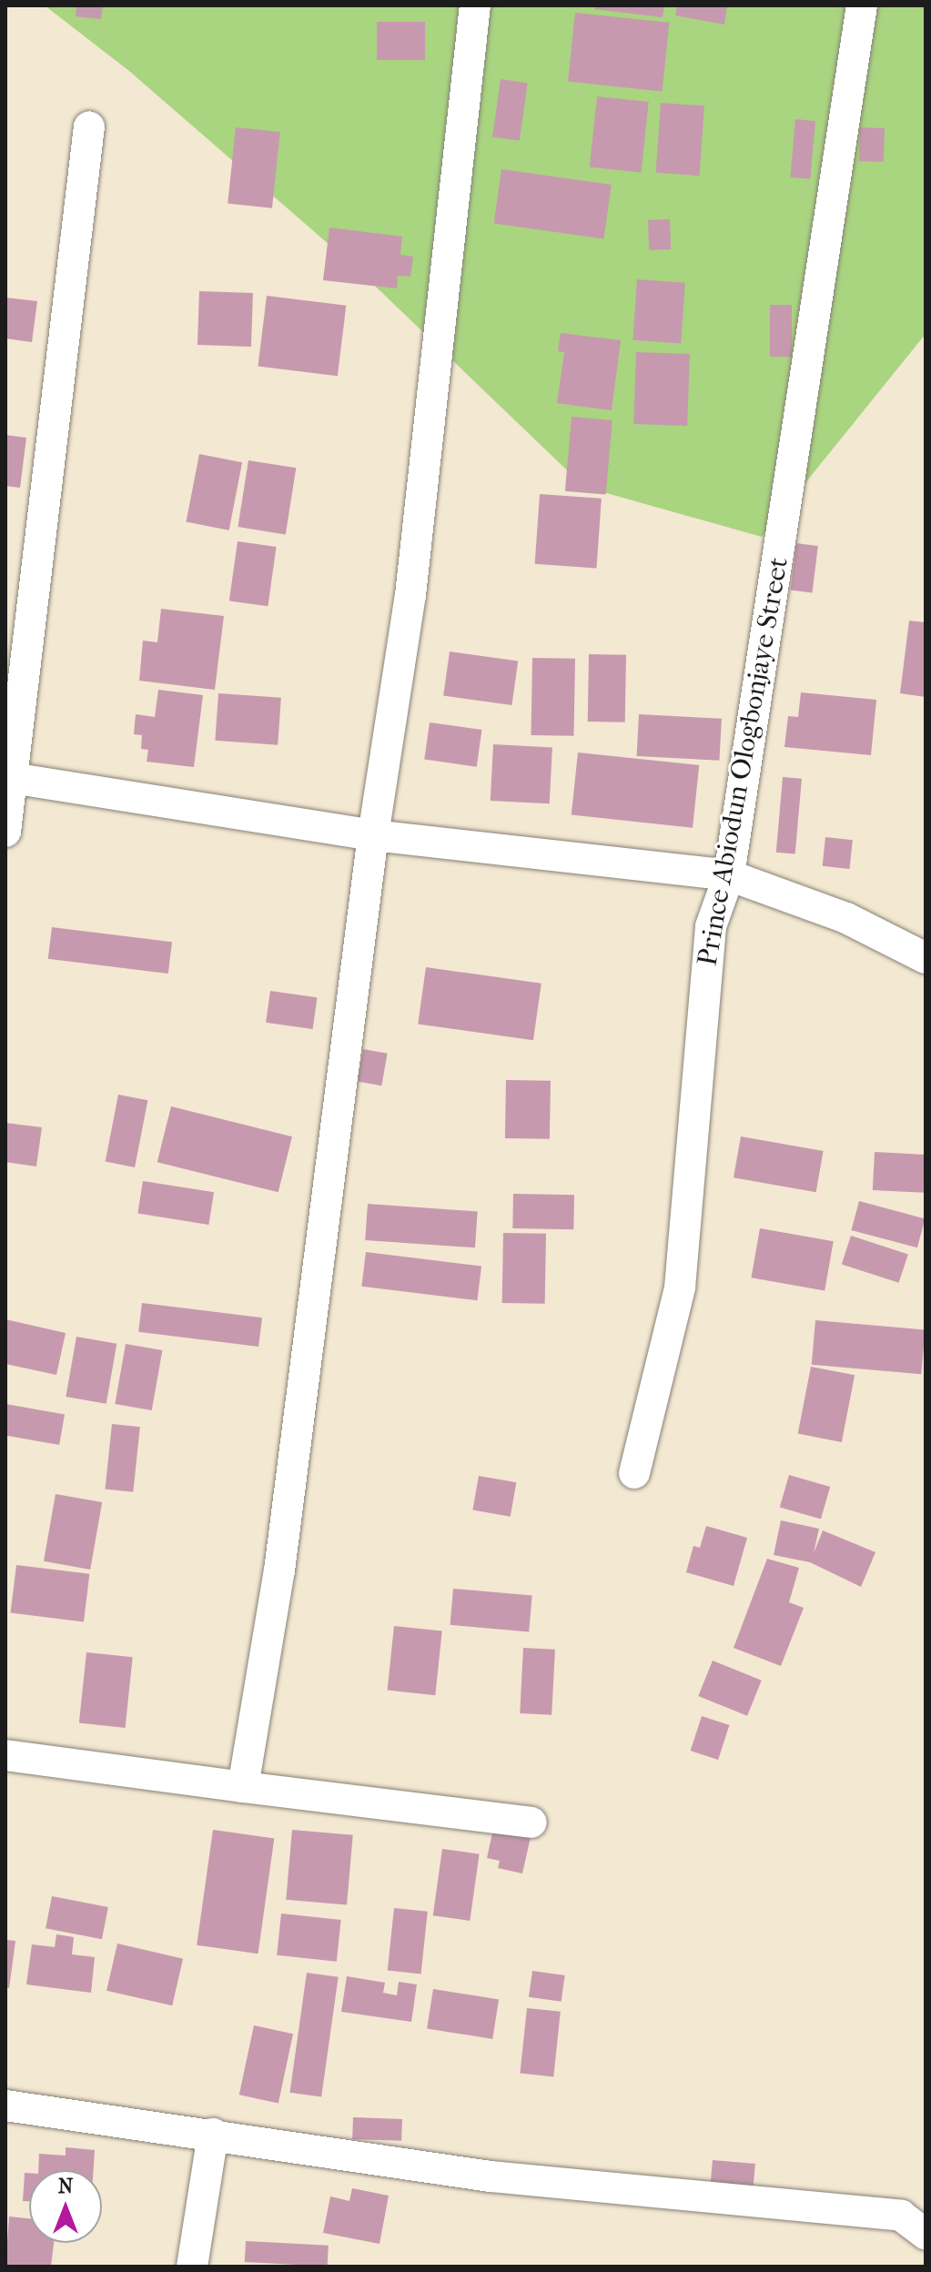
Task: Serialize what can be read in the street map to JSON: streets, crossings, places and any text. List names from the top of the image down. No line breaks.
{"streets":{"street":["Prince Abiodun Ologbonjaye Street"]},"north":"top"}
